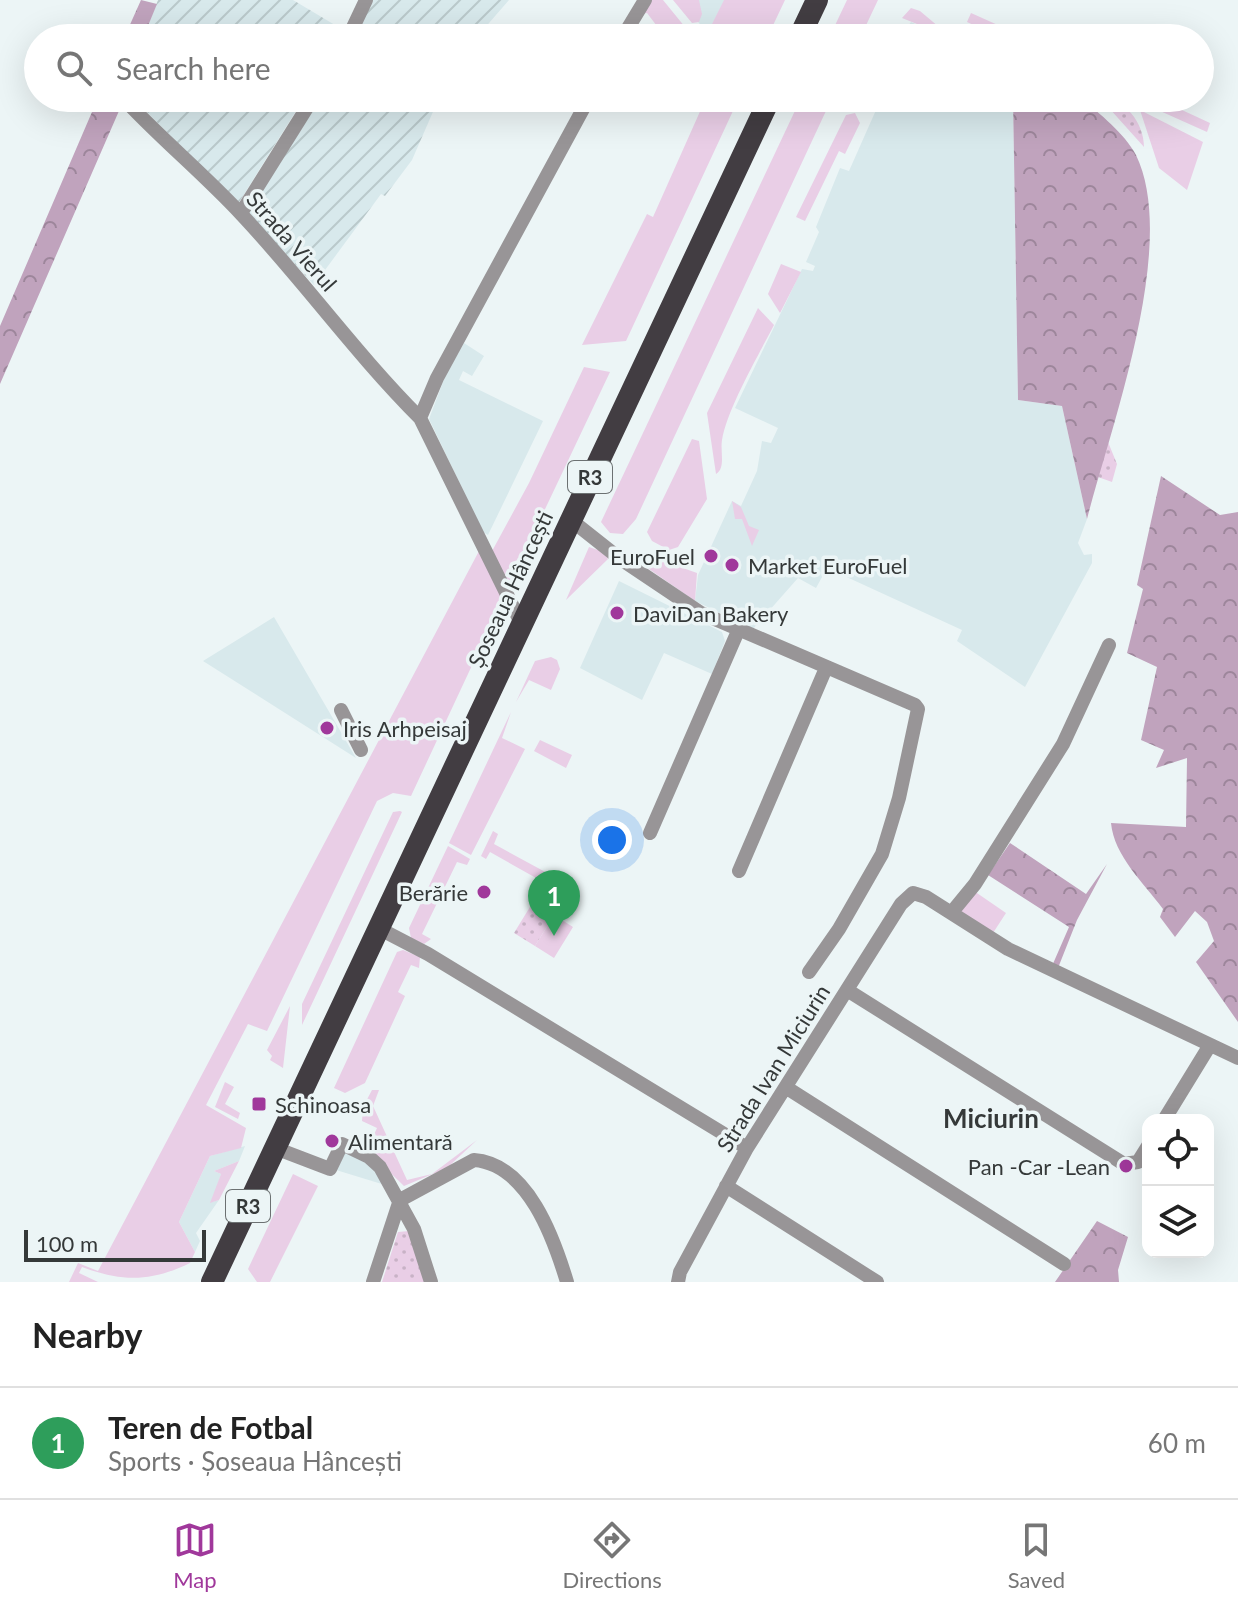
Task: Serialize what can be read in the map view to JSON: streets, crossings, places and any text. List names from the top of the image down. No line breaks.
{"streets":{"highway":["R3","Șoseaua Hâncești"],"street":["Strada Vierul","Strada Ivan Miciurin"]},"crossings":[["Strada Vierul","Șoseaua Hâncești"]],"districts":["Miciurin"],"places":{"other":["EuroFuel","Market EuroFuel","DaviDan Bakery","Iris Arhpeisaj","Berărie","Alimentară","Pan -Car -Lean"],"transit":["Schinoasa"]},"scale_bar":"100 m","page":{"search":"Search here","pins":"1","scale":"100 m","heading":"Nearby","list":[{"mark":"1","name":"Teren de Fotbal","note":"Sports · Șoseaua Hâncești","value":"60 m"}],"nav":["Map","Directions","Saved"]}}
